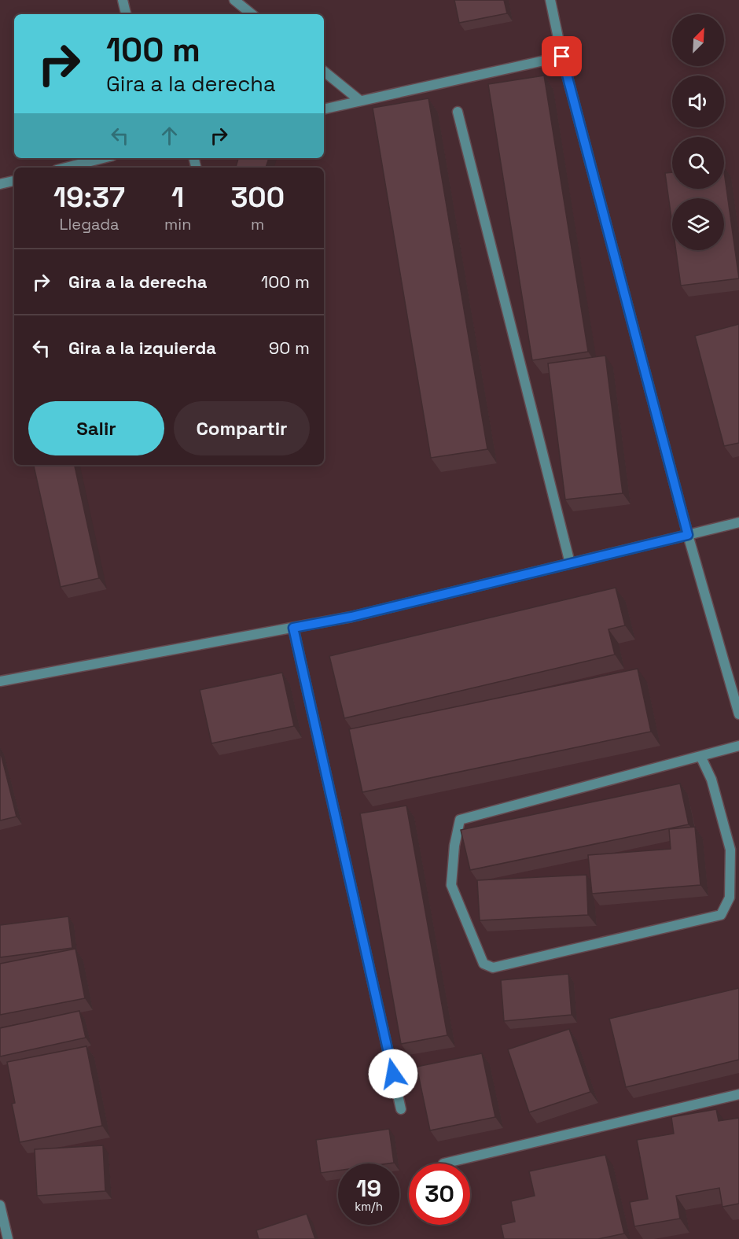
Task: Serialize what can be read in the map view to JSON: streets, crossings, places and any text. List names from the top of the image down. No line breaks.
{"north":"top right","page":{"turn":["100 m","Gira a la derecha"],"eta":["19:37","Llegada","1","min","300","m"],"list":[{"name":"Gira a la derecha","value":"100 m"},{"name":"Gira a la izquierda","value":"90 m"}],"buttons":["Salir","Compartir"],"speed":"19 km/h","limit":"30"}}
